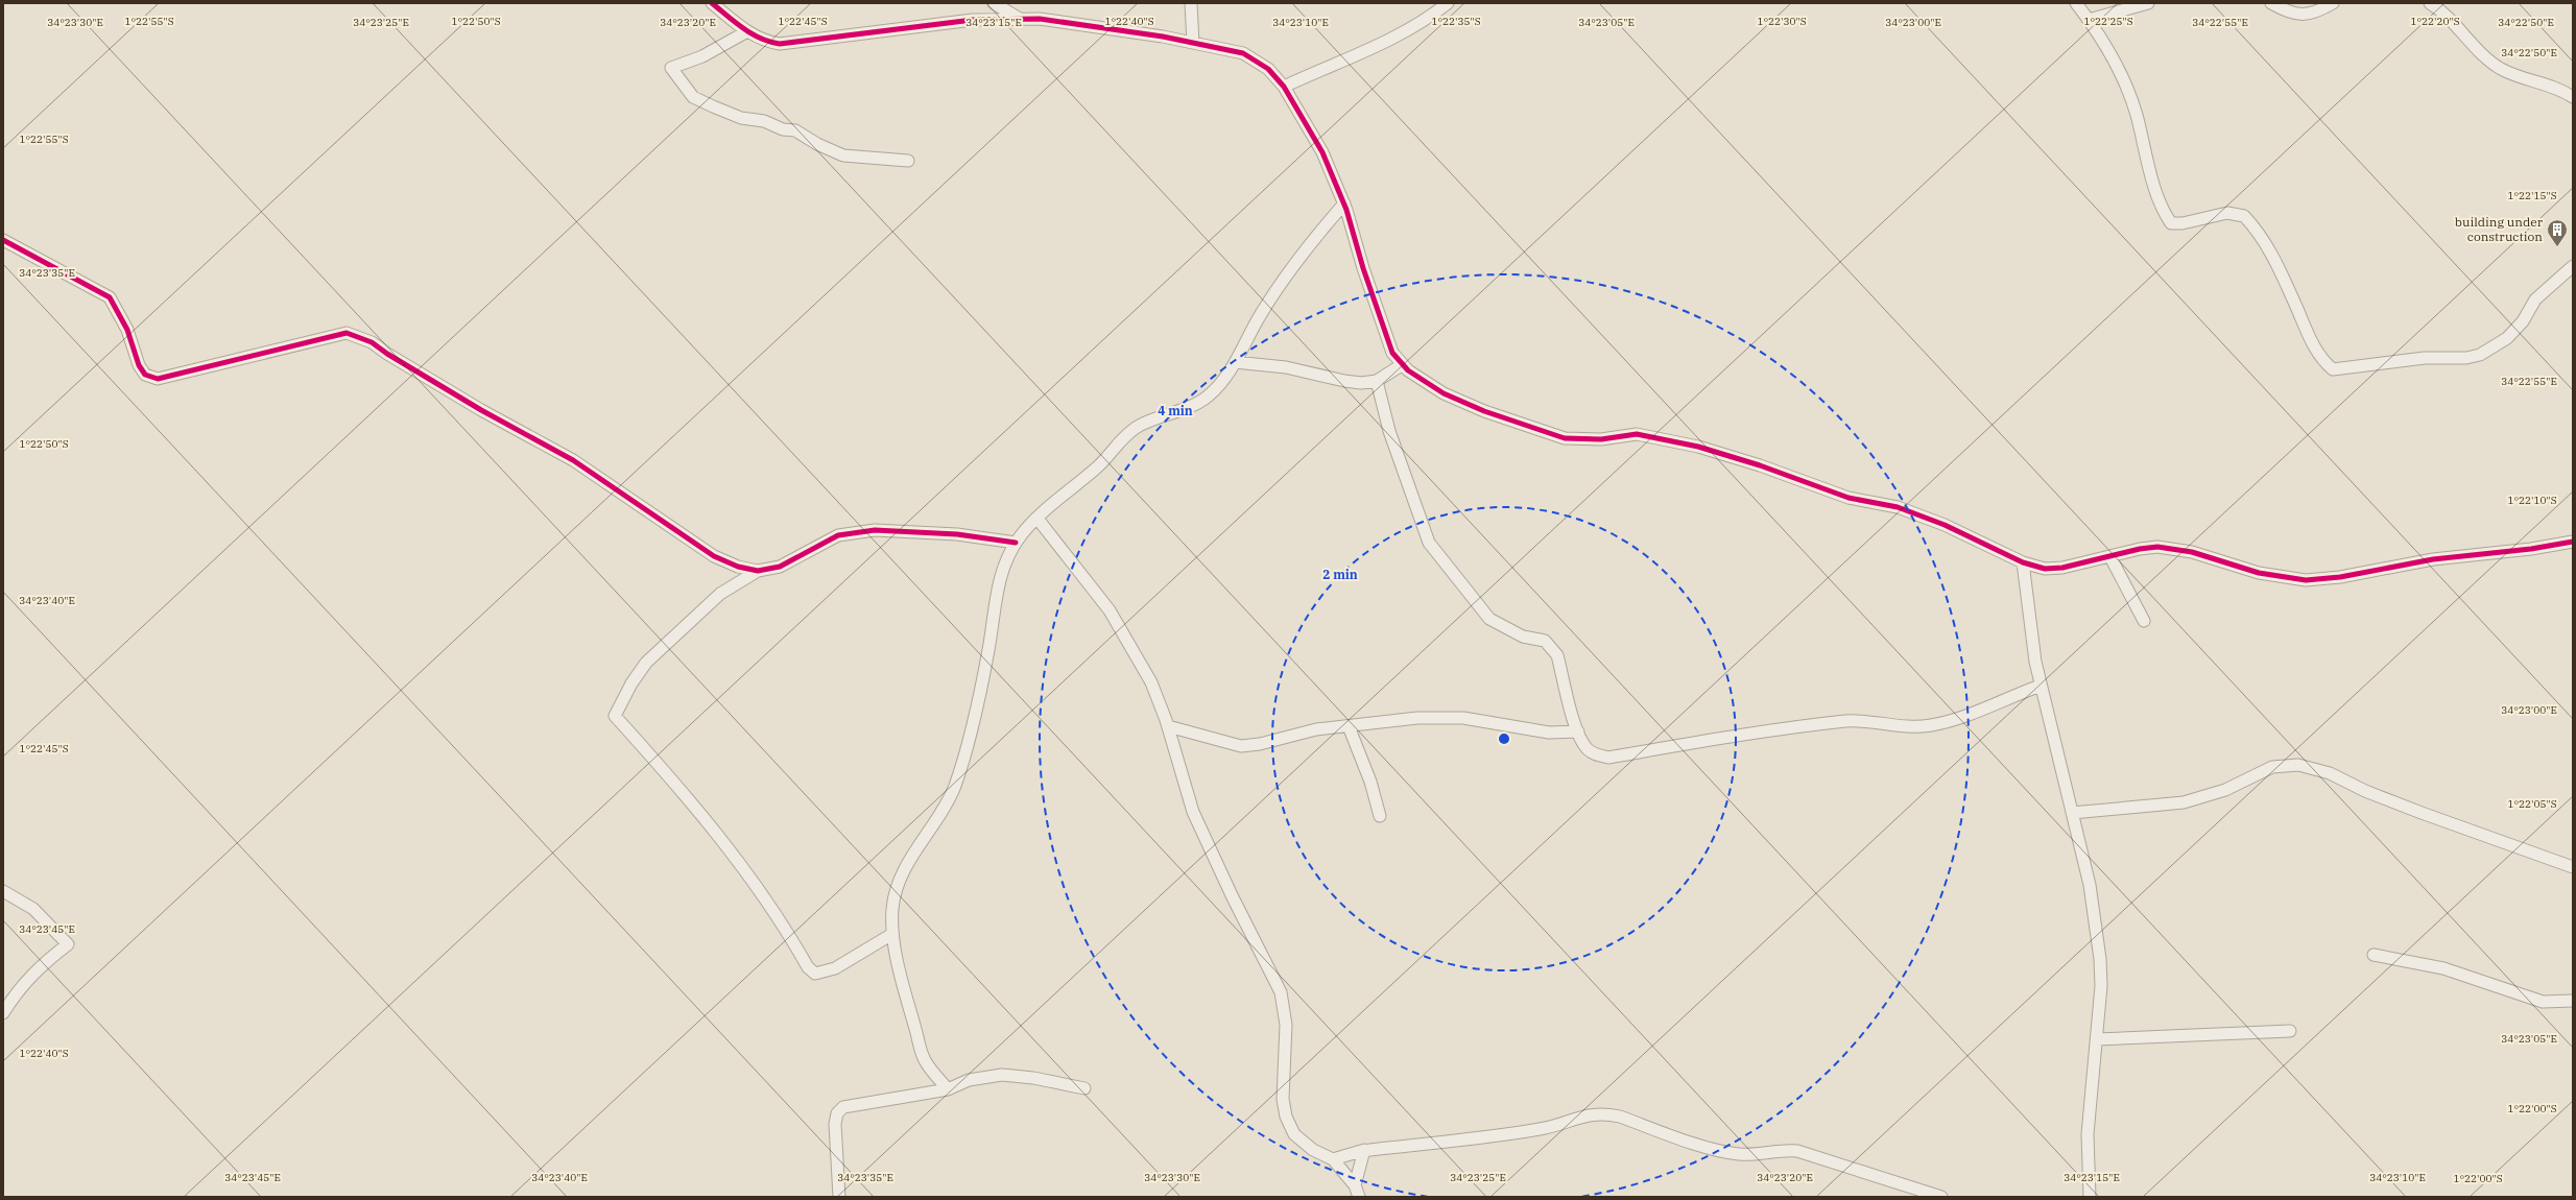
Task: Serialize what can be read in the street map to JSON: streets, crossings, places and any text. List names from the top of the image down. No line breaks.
{"places":{"building":["building under construction"]},"coordinates":["1°22'55\"S","1°22'50\"S","1°22'45\"S","1°22'40\"S","1°22'35\"S","1°22'30\"S","1°22'25\"S","1°22'20\"S","34°22'50\"E","34°23'30\"E","34°23'25\"E","34°23'20\"E","34°23'15\"E","34°23'10\"E","34°23'05\"E","34°23'00\"E","34°22'55\"E","1°22'15\"S","34°23'35\"E","1°22'10\"S","34°23'40\"E","1°22'05\"S","34°23'45\"E","1°22'00\"S"],"rings":["4 min","2 min"]}
